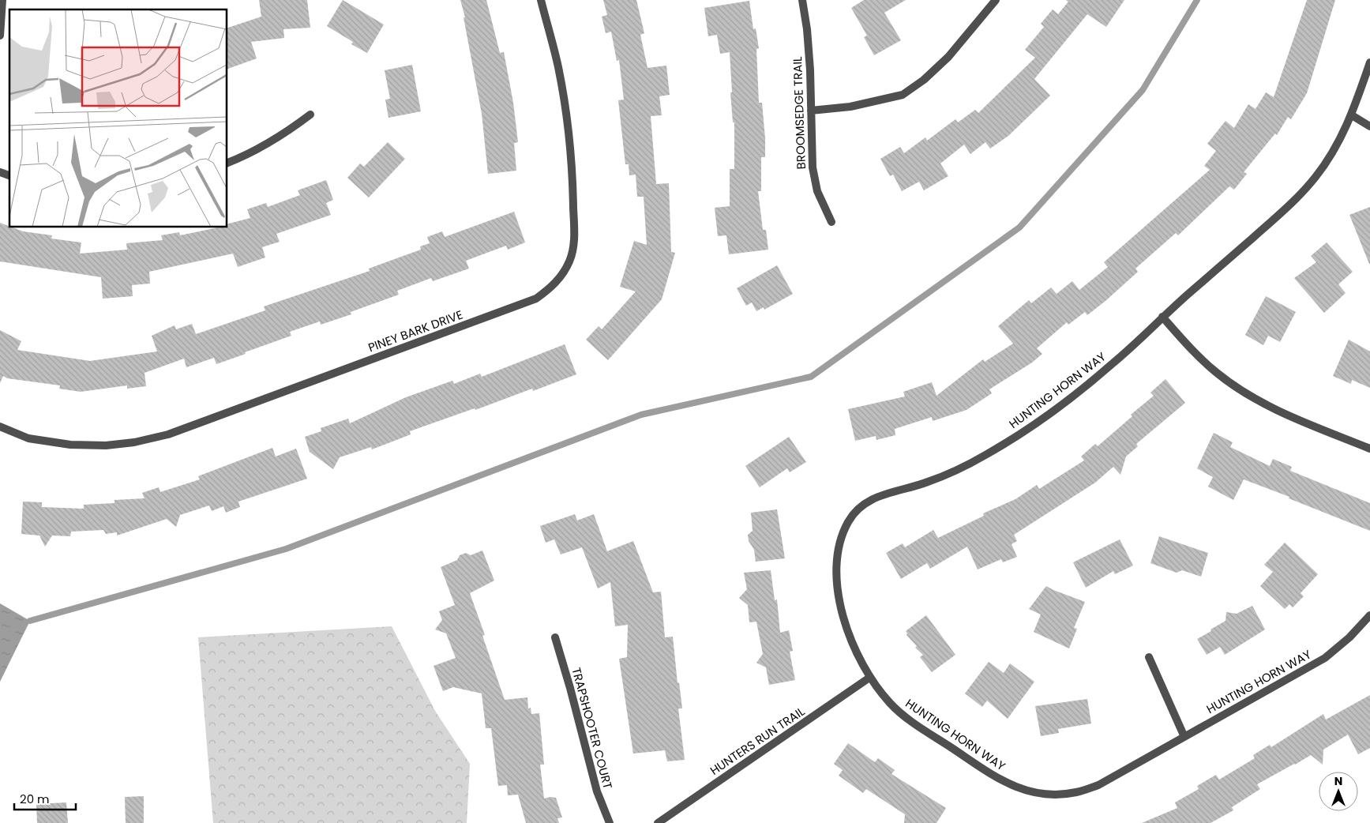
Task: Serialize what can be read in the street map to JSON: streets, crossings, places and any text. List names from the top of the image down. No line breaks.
{"streets":{"street":["BROOMSEDGE TRAIL","PINEY BARK DRIVE","HUNTING HORN WAY","TRAPSHOOTER COURT","HUNTERS RUN TRAIL"]},"crossings":[["HUNTING HORN WAY","HUNTERS RUN TRAIL"]],"scale_bar":"20 m","north":"top"}
